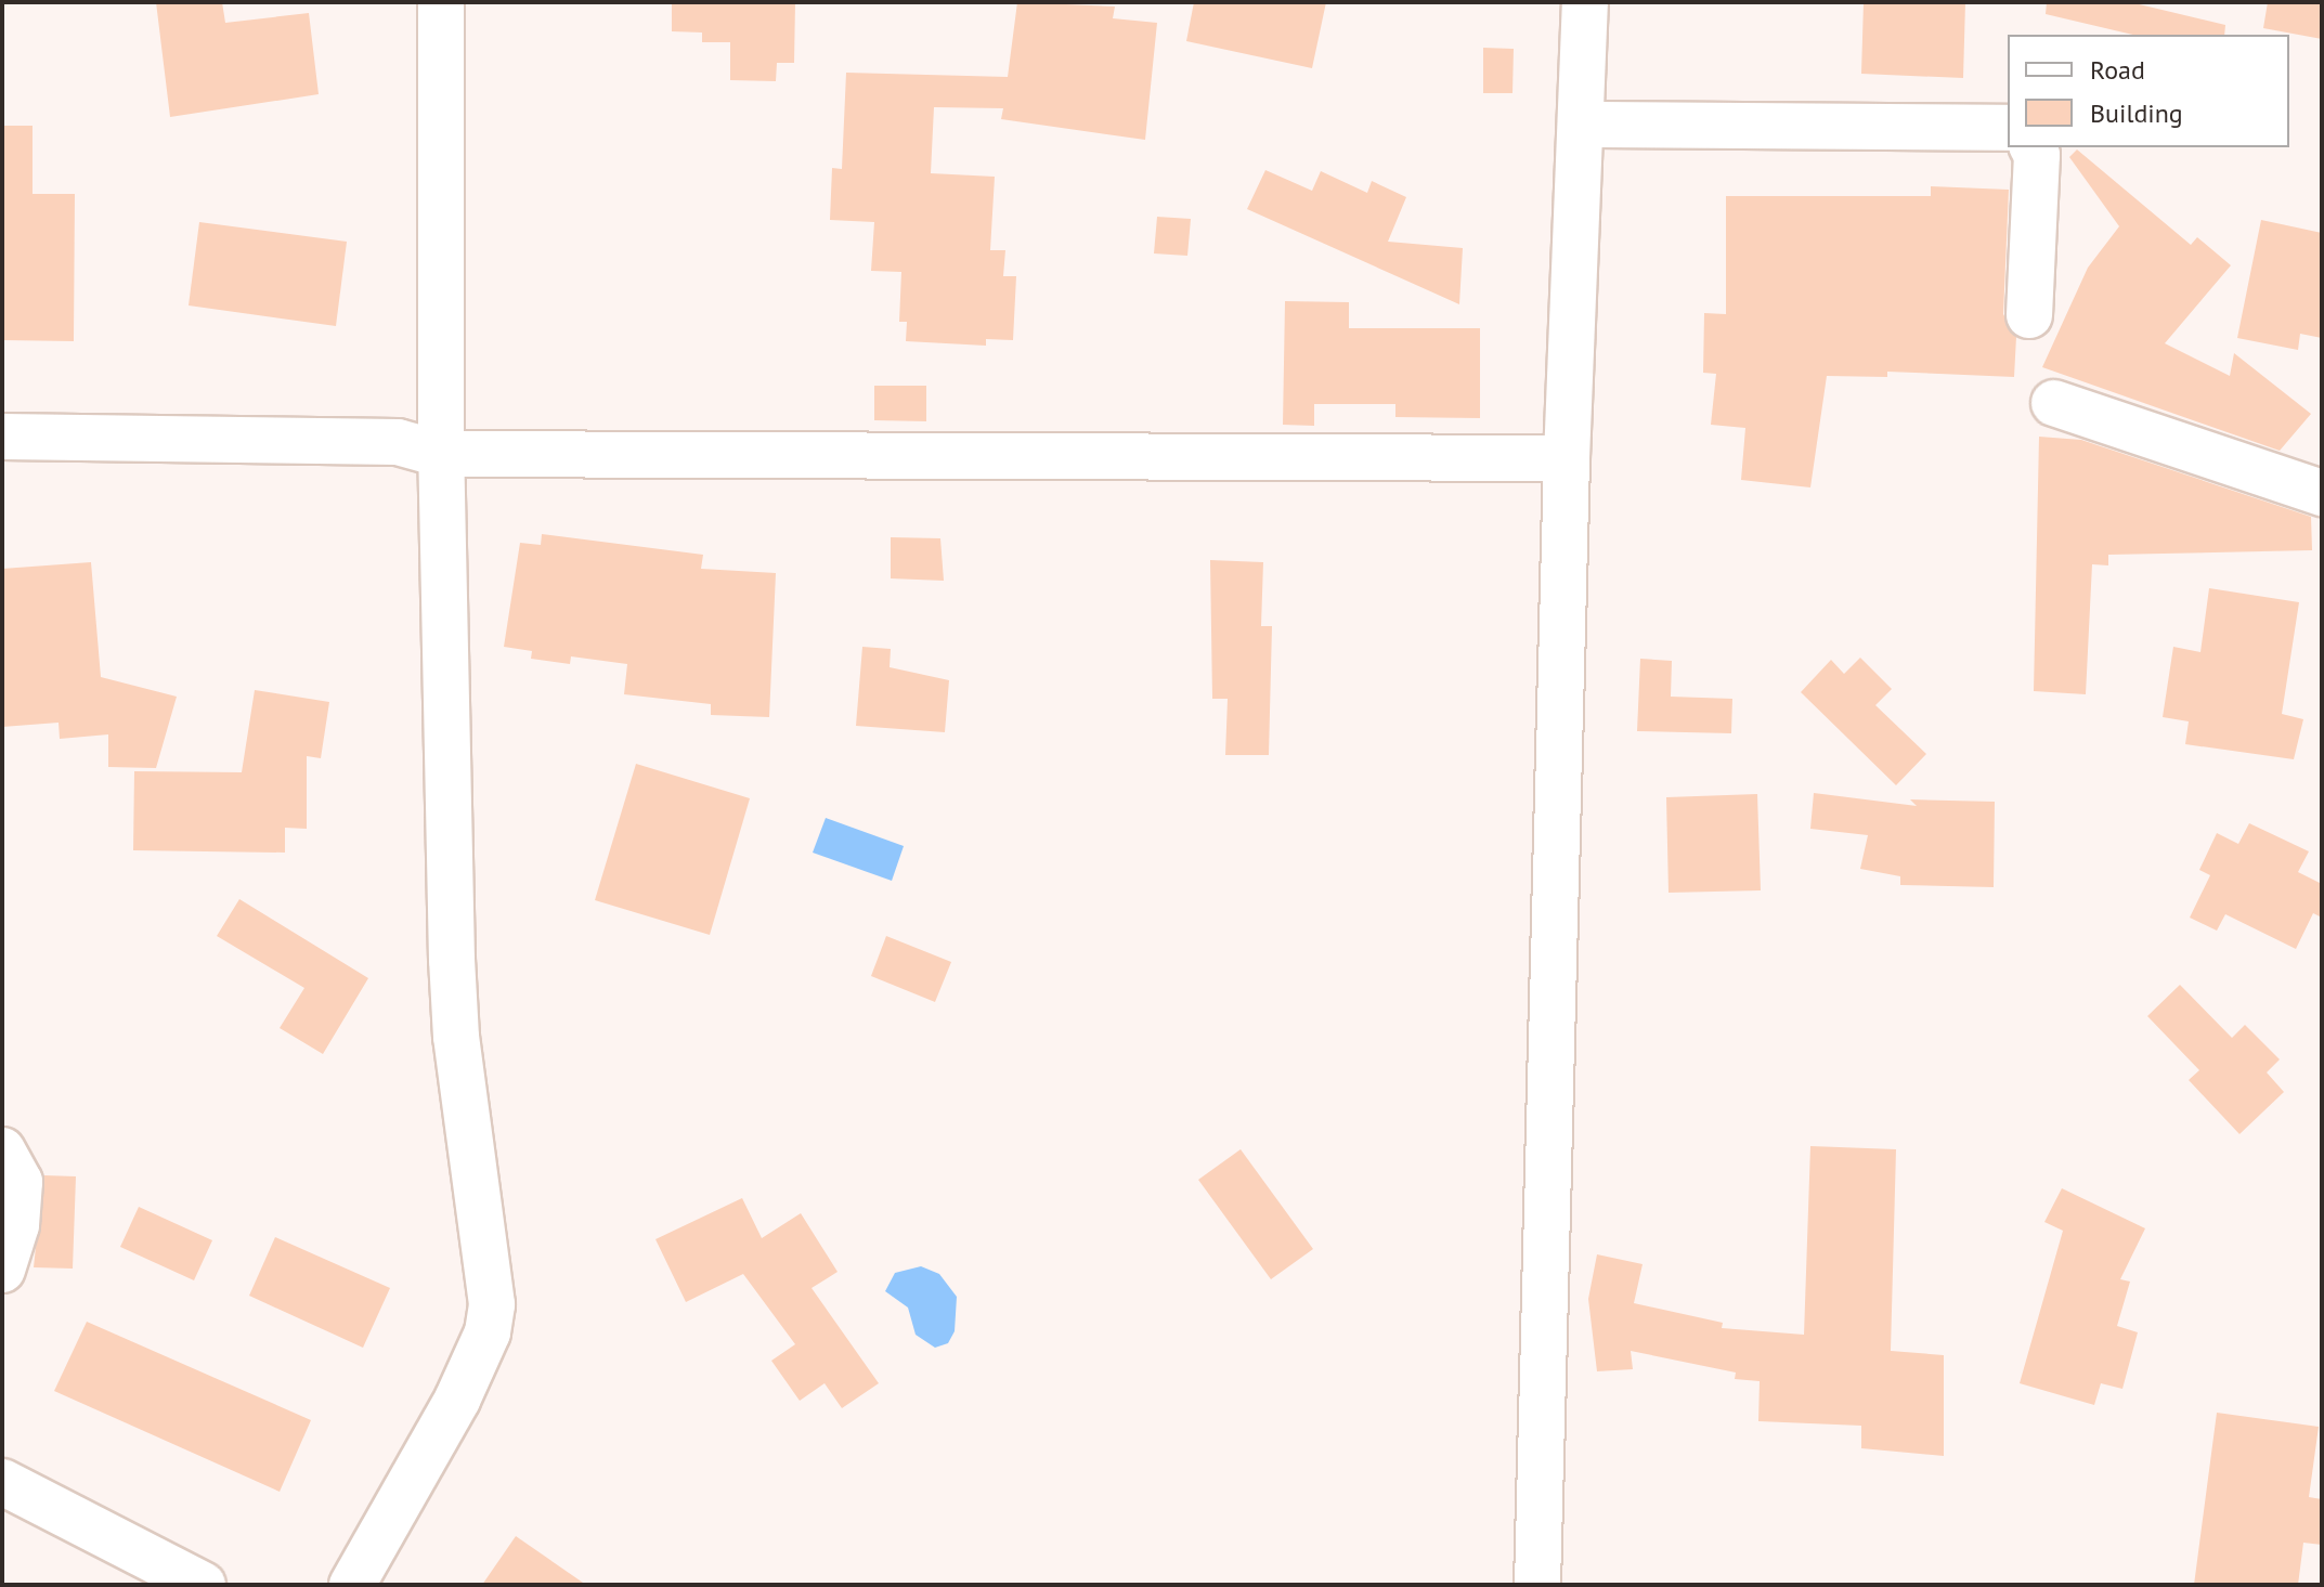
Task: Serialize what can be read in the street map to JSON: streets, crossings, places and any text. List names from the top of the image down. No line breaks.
{"legend":["Road","Building"]}
